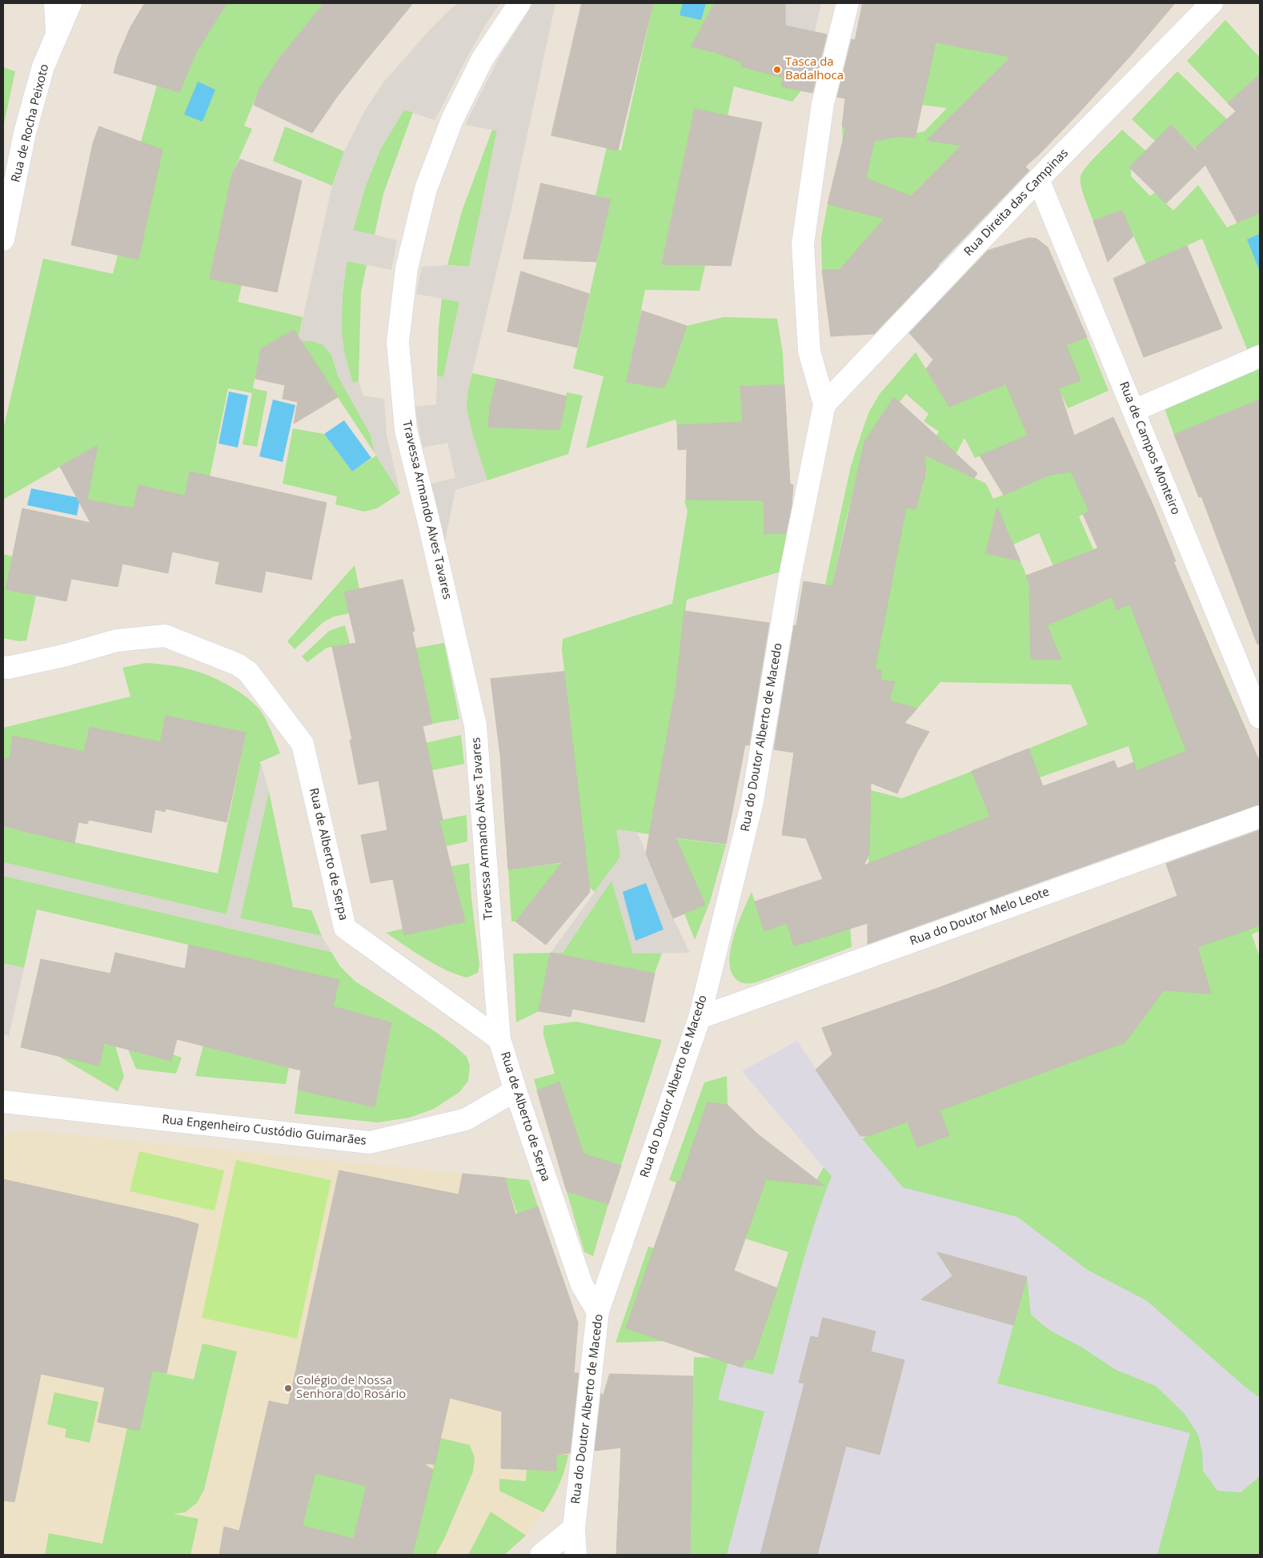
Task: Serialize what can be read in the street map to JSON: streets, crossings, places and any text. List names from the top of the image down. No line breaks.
{"streets":{"street":["Rua de Rocha Peixoto","Rua Direita das Campinas","Rua de Campos Monteiro","Travessa Armando Alves Tavares","Rua do Doutor Alberto de Macedo","Rua de Alberto de Serpa","Rua do Doutor Melo Leote","Rua Engenheiro Custódio Guimarães"]},"crossings":[["Rua Direita das Campinas","Rua de Campos Monteiro"],["Rua Direita das Campinas","Rua do Doutor Alberto de Macedo"],["Travessa Armando Alves Tavares","Rua de Alberto de Serpa"],["Rua do Doutor Alberto de Macedo","Rua de Alberto de Serpa"],["Rua do Doutor Alberto de Macedo","Rua do Doutor Melo Leote"],["Rua de Alberto de Serpa","Rua Engenheiro Custódio Guimarães"]],"places":["Tasca da Badalhoca","Colégio de Nossa Senhora do Rosário"]}
